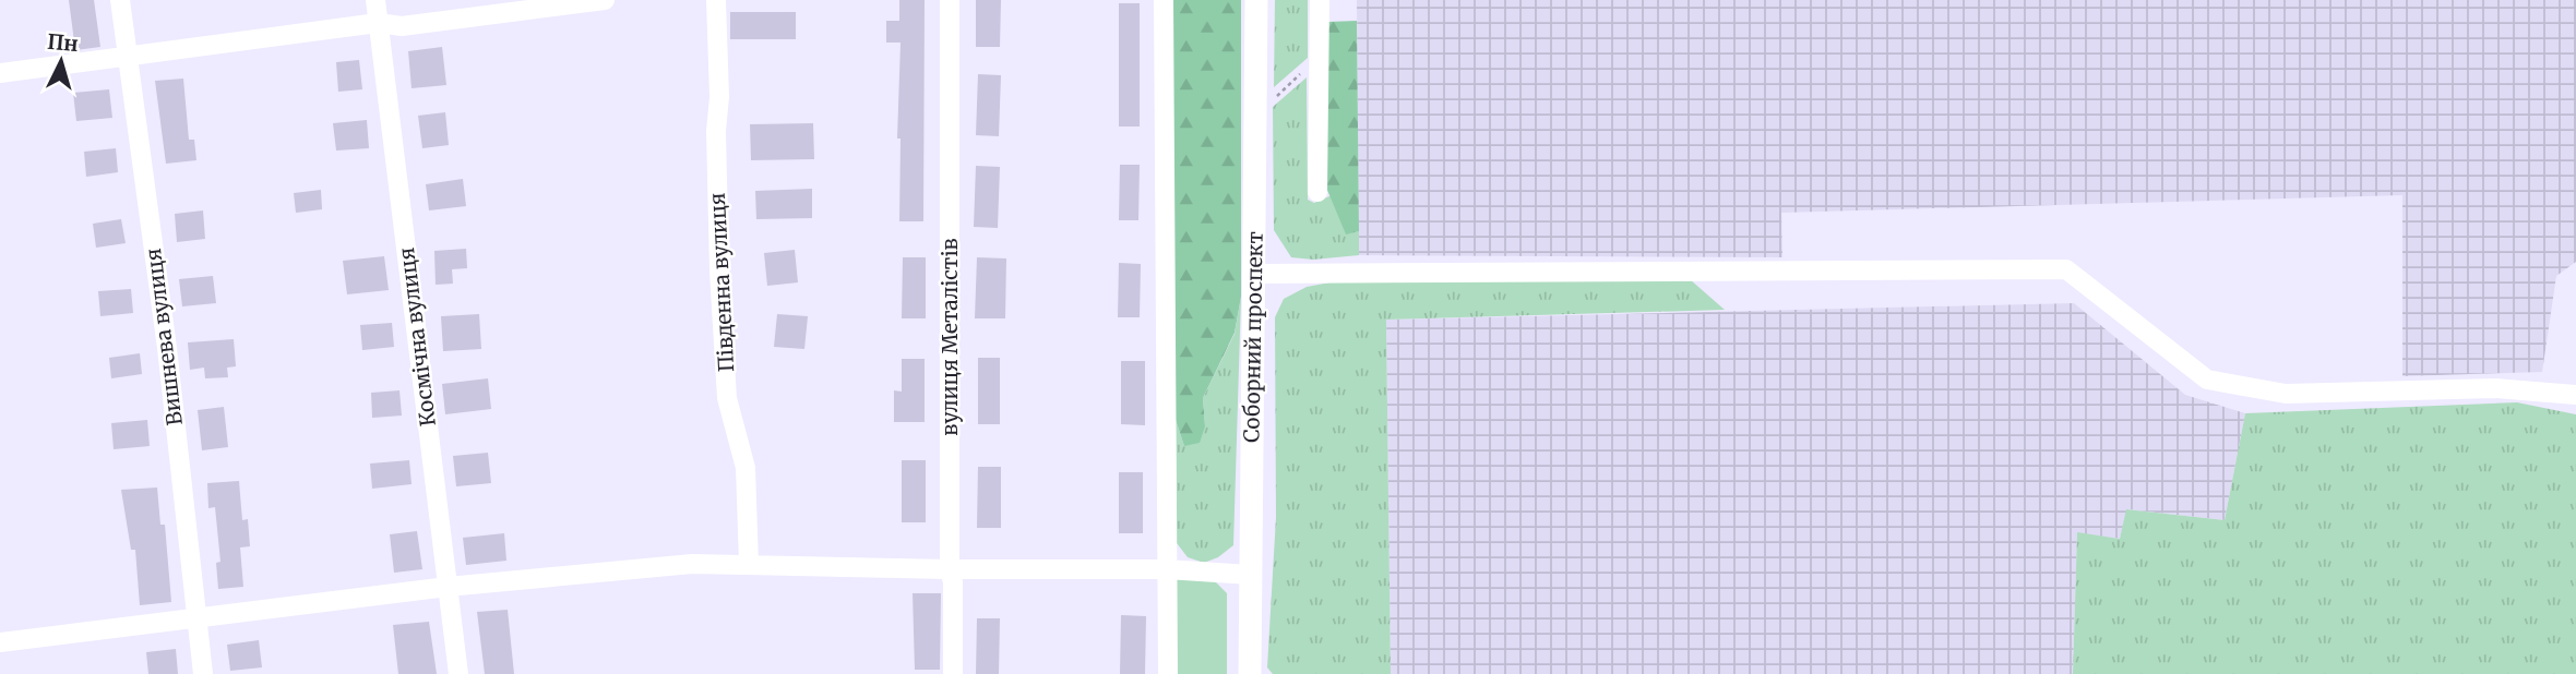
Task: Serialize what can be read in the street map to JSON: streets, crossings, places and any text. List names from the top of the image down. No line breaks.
{"streets":{"main road":["Соборний проспект"],"street":["Південна вулиця","Вишнева вулиця","Космічна вулиця","вулиця Металістів"]},"north":"top"}
